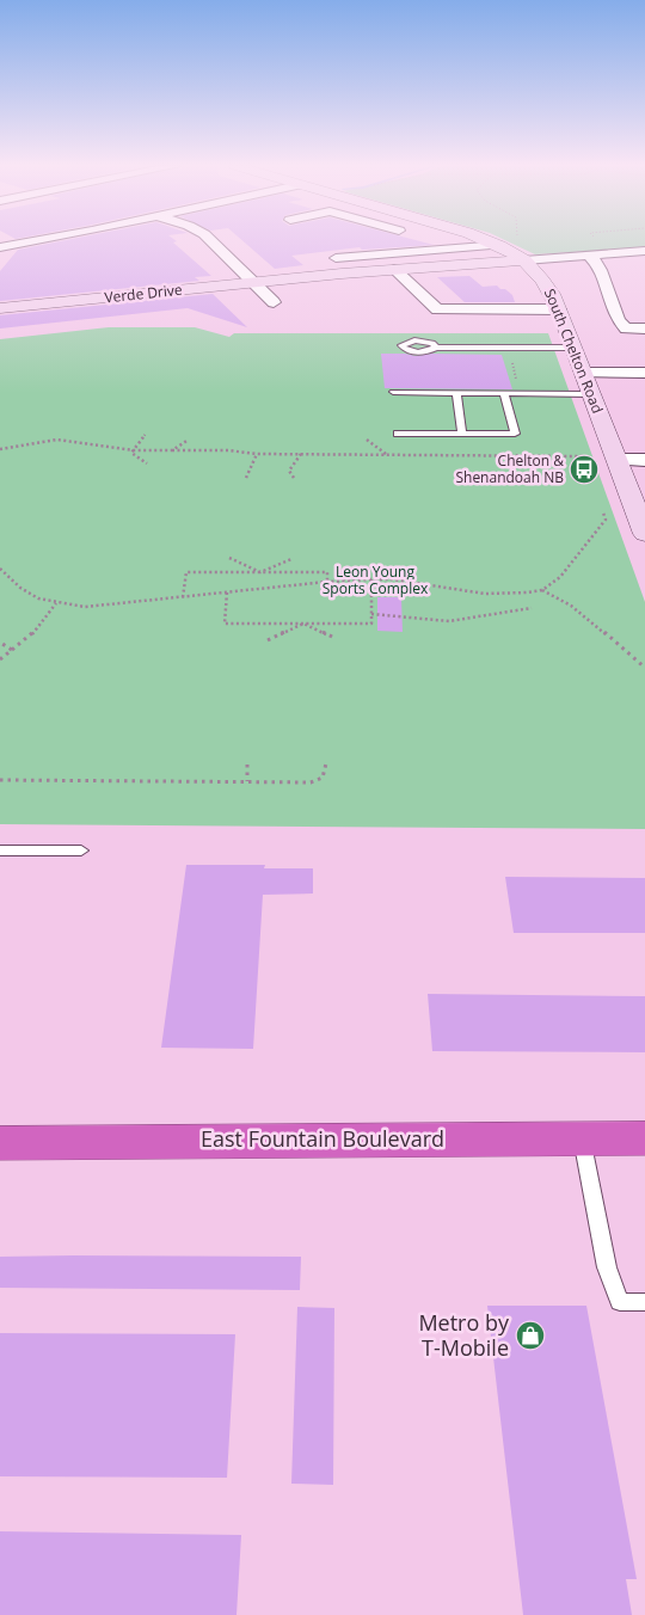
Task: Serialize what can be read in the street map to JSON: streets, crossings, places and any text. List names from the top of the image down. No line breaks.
{"streets":{"highway":["East Fountain Boulevard"],"main road":["Verde Drive","South Chelton Road"]},"crossings":[["Verde Drive","South Chelton Road"]],"parks":["Leon Young Sports Complex"],"places":{"bus stop":["Chelton & Shenandoah NB"],"shop":["Metro by T-Mobile"]}}
